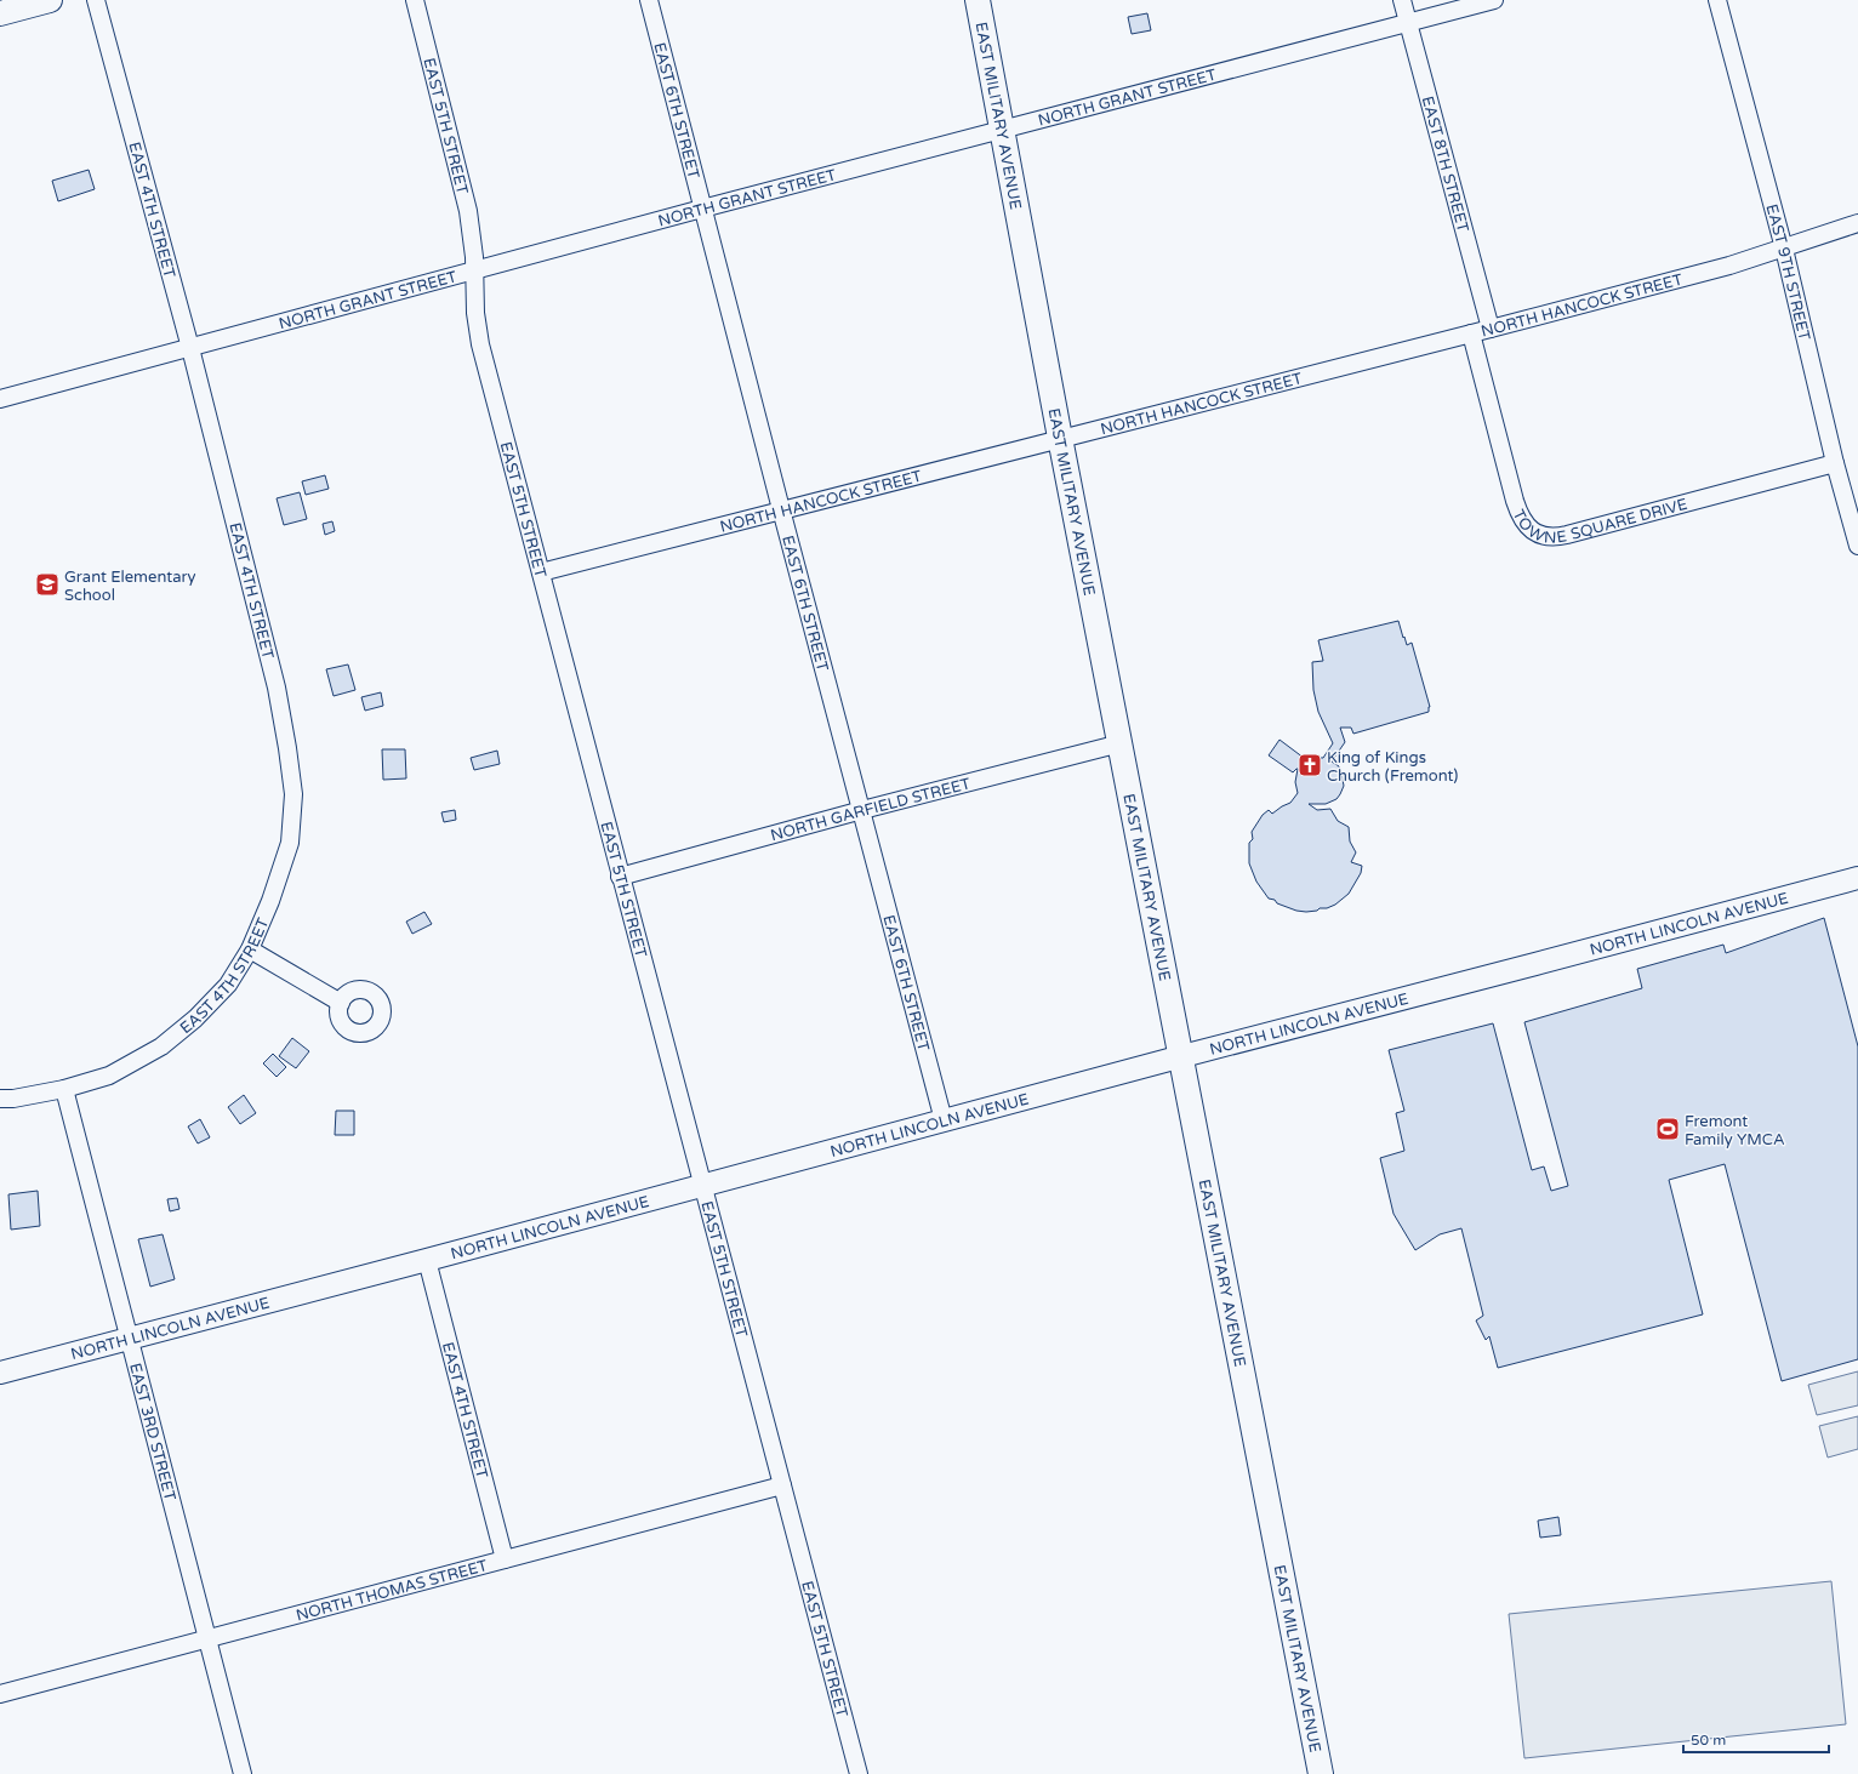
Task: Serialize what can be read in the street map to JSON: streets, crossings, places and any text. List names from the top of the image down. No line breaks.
{"streets":{"main road":["EAST MILITARY AVENUE"],"street":["NORTH GRANT STREET","EAST 6TH STREET","EAST 5TH STREET","EAST 8TH STREET","EAST 4TH STREET","EAST 9TH STREET","NORTH HANCOCK STREET","TOWNE SQUARE DRIVE","NORTH GARFIELD STREET","NORTH LINCOLN AVENUE","EAST 3RD STREET","NORTH THOMAS STREET"]},"crossings":[["NORTH GRANT STREET","EAST 6TH STREET"],["NORTH GRANT STREET","EAST MILITARY AVENUE"],["NORTH GRANT STREET","EAST 5TH STREET"],["NORTH GRANT STREET","EAST 8TH STREET"],["NORTH GRANT STREET","EAST 4TH STREET"],["EAST 6TH STREET","NORTH HANCOCK STREET"],["EAST 6TH STREET","NORTH GARFIELD STREET"],["EAST 6TH STREET","NORTH LINCOLN AVENUE"],["EAST MILITARY AVENUE","NORTH HANCOCK STREET"],["EAST MILITARY AVENUE","NORTH GARFIELD STREET"],["EAST MILITARY AVENUE","NORTH LINCOLN AVENUE"],["EAST 5TH STREET","NORTH HANCOCK STREET"],["EAST 5TH STREET","NORTH GARFIELD STREET"],["EAST 5TH STREET","NORTH LINCOLN AVENUE"],["EAST 5TH STREET","NORTH THOMAS STREET"],["EAST 8TH STREET","NORTH HANCOCK STREET"],["EAST 4TH STREET","NORTH LINCOLN AVENUE"],["EAST 4TH STREET","EAST 3RD STREET"],["EAST 4TH STREET","NORTH THOMAS STREET"],["EAST 9TH STREET","NORTH HANCOCK STREET"],["EAST 9TH STREET","TOWNE SQUARE DRIVE"],["NORTH HANCOCK STREET","TOWNE SQUARE DRIVE"],["NORTH LINCOLN AVENUE","EAST 3RD STREET"],["EAST 3RD STREET","NORTH THOMAS STREET"]],"places":{"school or university":["Grant Elementary School"],"church":["King of Kings Church (Fremont)"],"sports":["Fremont Family YMCA"]},"scale_bar":"50 m"}
